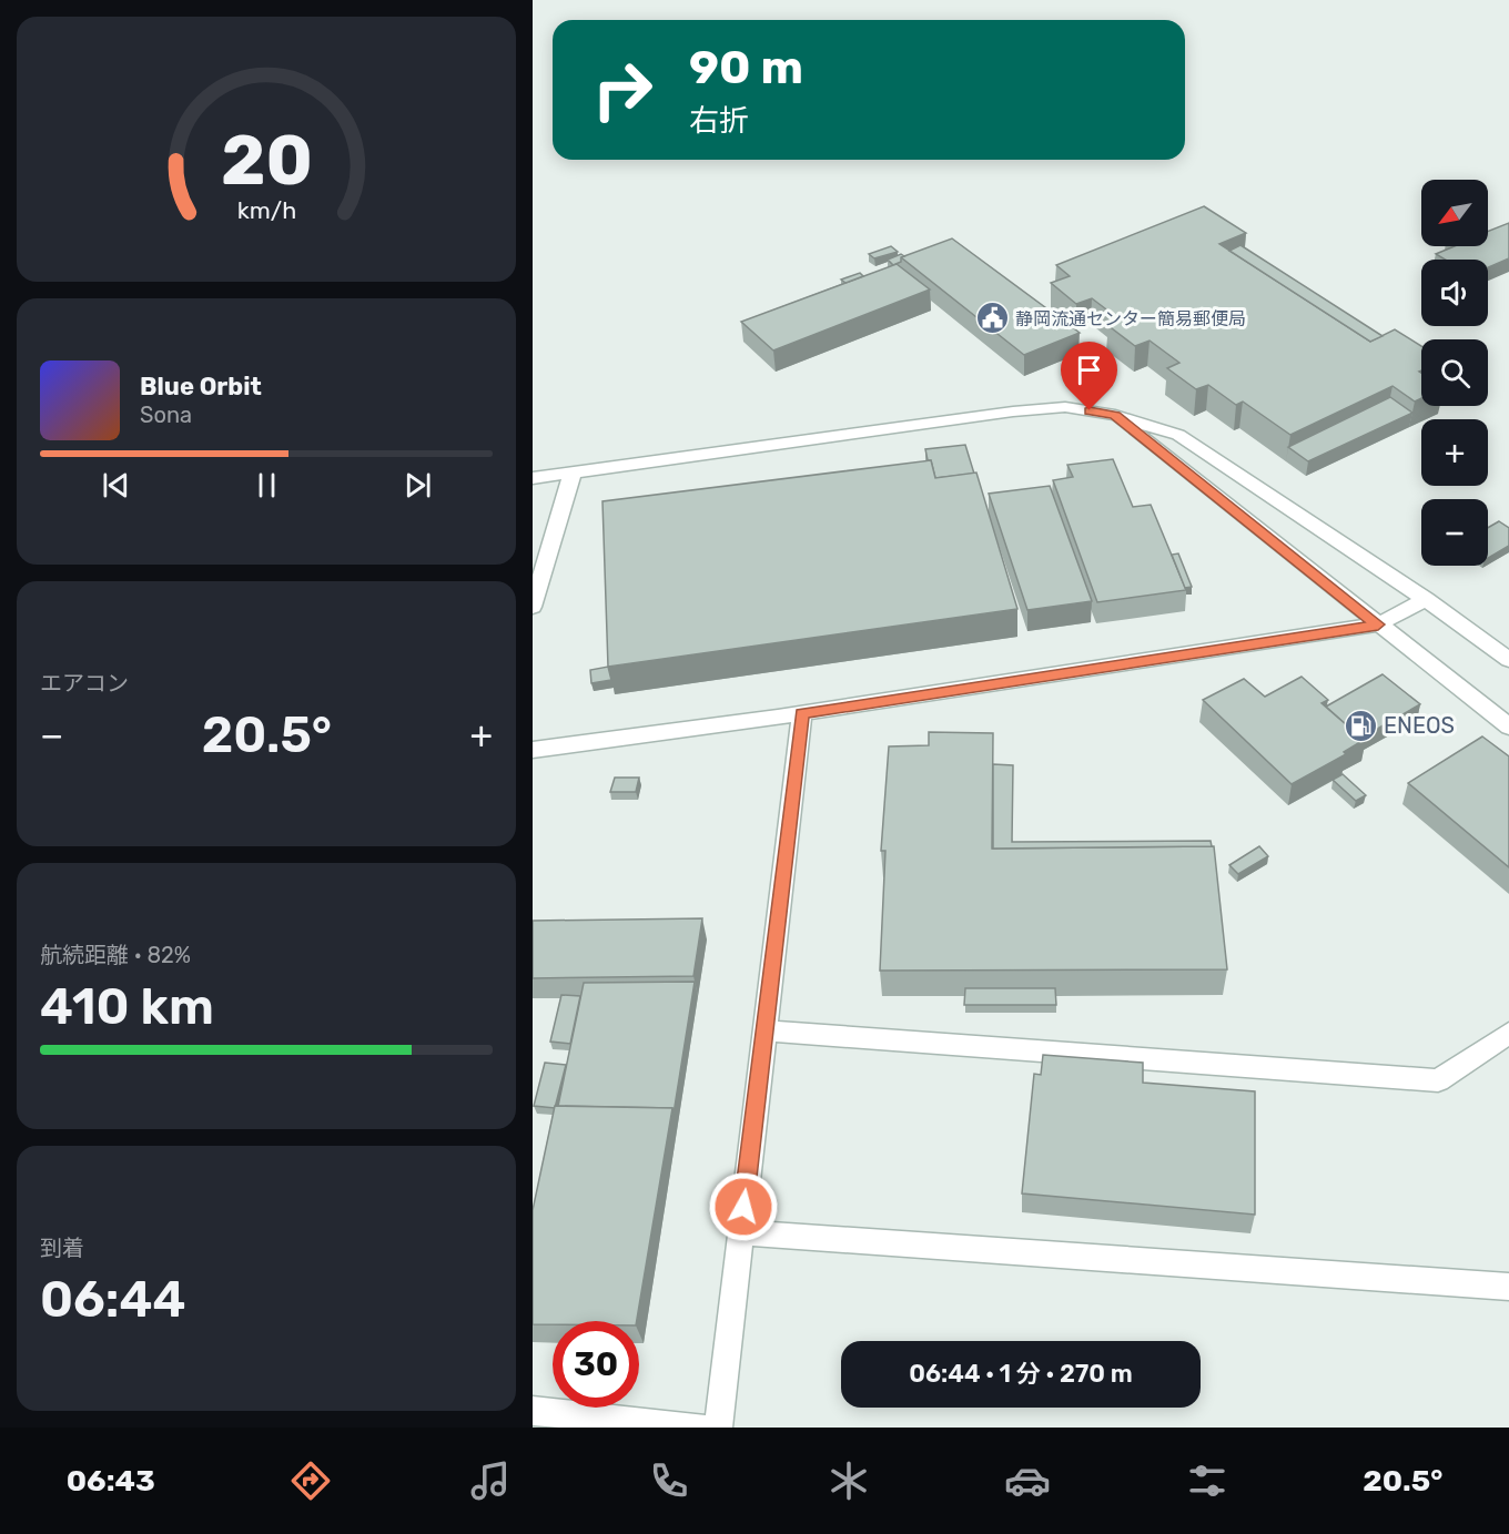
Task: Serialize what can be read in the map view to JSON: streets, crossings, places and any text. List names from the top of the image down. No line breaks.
{"places":{"public building":["静岡流通センター簡易郵便局"],"fuel station":["ENEOS"]},"north":"bottom left","page":{"turn":["90 m","右折"],"map_buttons":["+","−"],"song":["Blue Orbit","Sona"],"tile":["エアコン",["航続距離 · 82%","410 km"],["到着","06:44"]],"heat":["−","20.5°","+"],"limit":"30","trip":"06:44 · 1 分 · 270 m","tabs":["06:43","20.5°"],"gauge":["20","km/h"]}}
